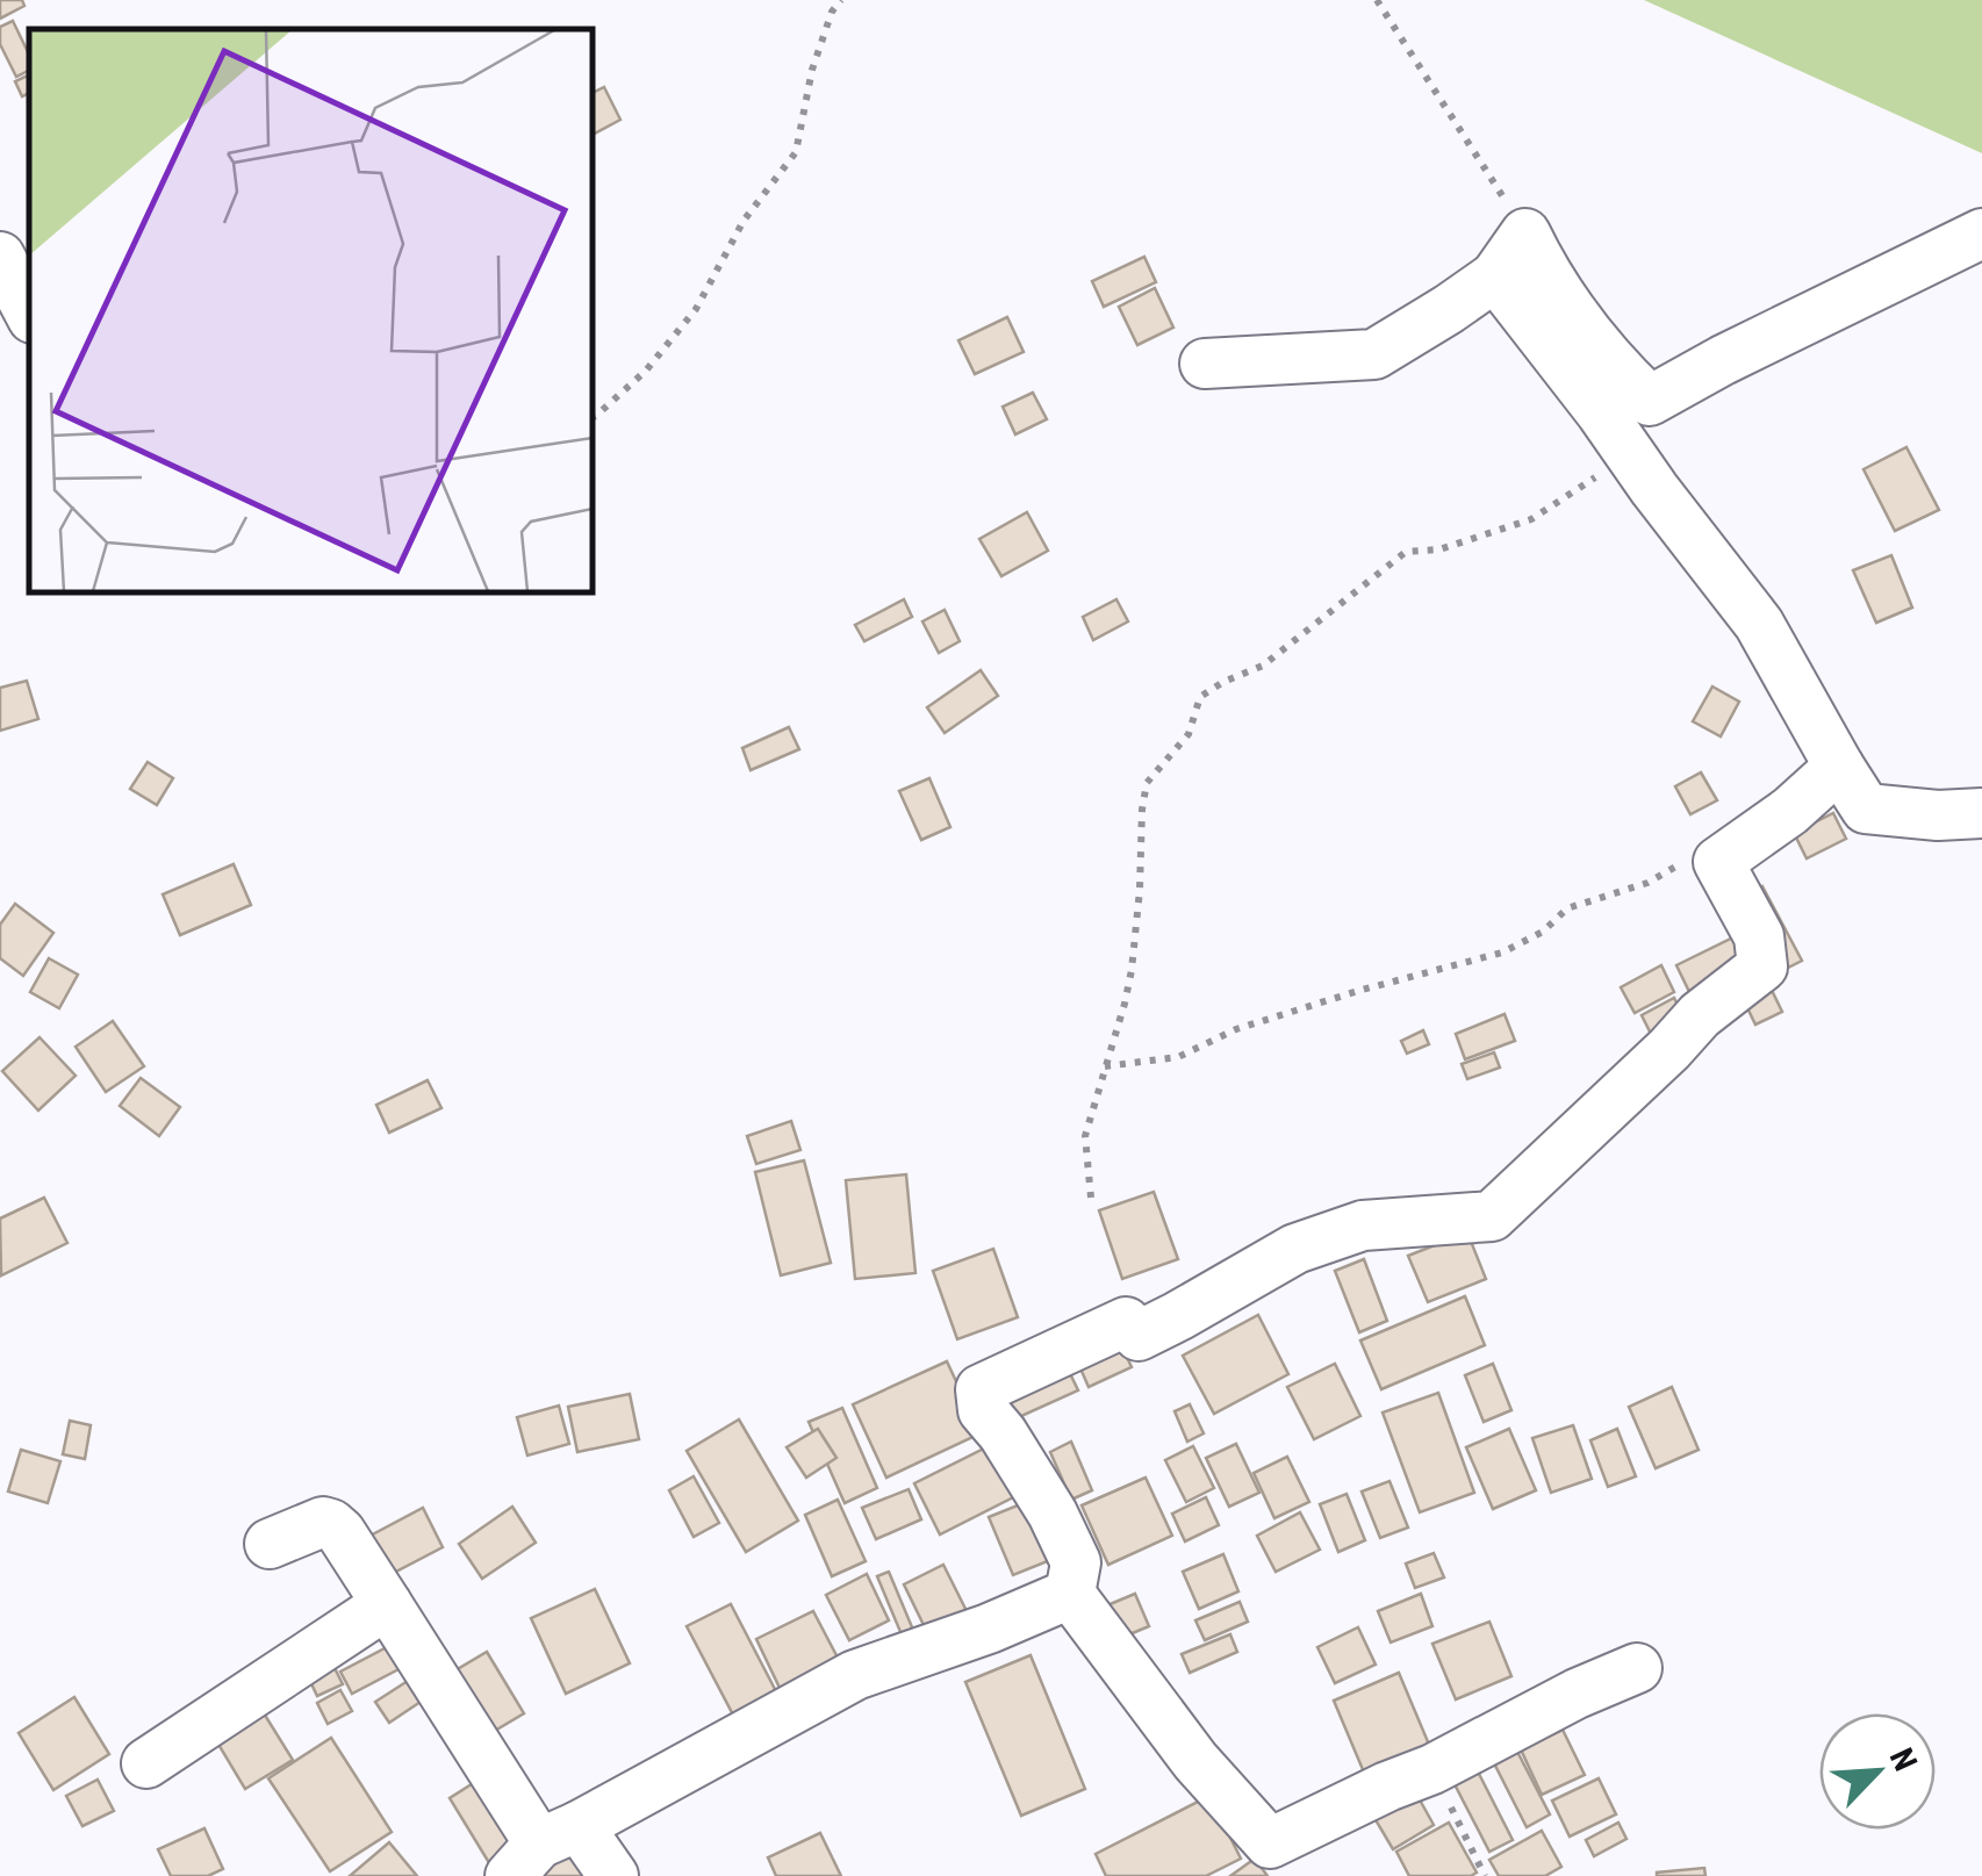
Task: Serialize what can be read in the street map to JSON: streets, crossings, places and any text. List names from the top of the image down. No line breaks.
{"north":"top right"}
